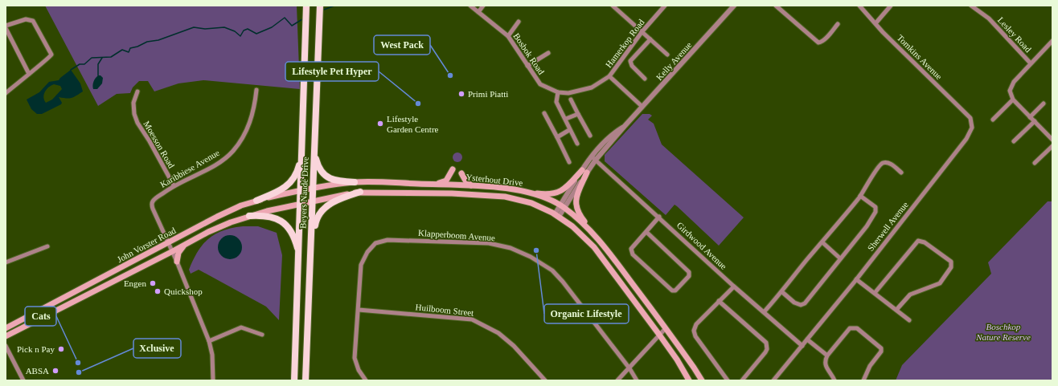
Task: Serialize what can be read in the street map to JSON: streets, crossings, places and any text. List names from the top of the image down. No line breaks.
{"streets":{"main road":["Ysterhout Drive","Beyers Naudé Drive","John Vorster Road"],"street":["Lesley Road","Hamerkop Road","Bosbok Road","Tomkins Avenue","Kelly Avenue","Moesson Road","Karibbiese Avenue","Sherwell Avenue","Klapperboom Avenue","Girdwood Avenue","Huilboom Street"]},"crossings":[["Hamerkop Road","Bosbok Road"],["Tomkins Avenue","Sherwell Avenue"],["Kelly Avenue","Ysterhout Drive"],["Kelly Avenue","Girdwood Avenue"],["Moesson Road","Karibbiese Avenue"],["Karibbiese Avenue","John Vorster Road"],["Ysterhout Drive","Beyers Naudé Drive"],["Ysterhout Drive","John Vorster Road"],["Beyers Naudé Drive","John Vorster Road"],["Sherwell Avenue","Girdwood Avenue"],["Klapperboom Avenue","Huilboom Street"]],"parks":["Boschkop Nature Reserve"],"places":["West Pack","Primi Piatti","Lifestyle Pet Hyper","Lifestyle Garden Centre","Organic Lifestyle","Engen","Quickshop","Pick n Pay","Cats","ABSA","Xclusive"]}
